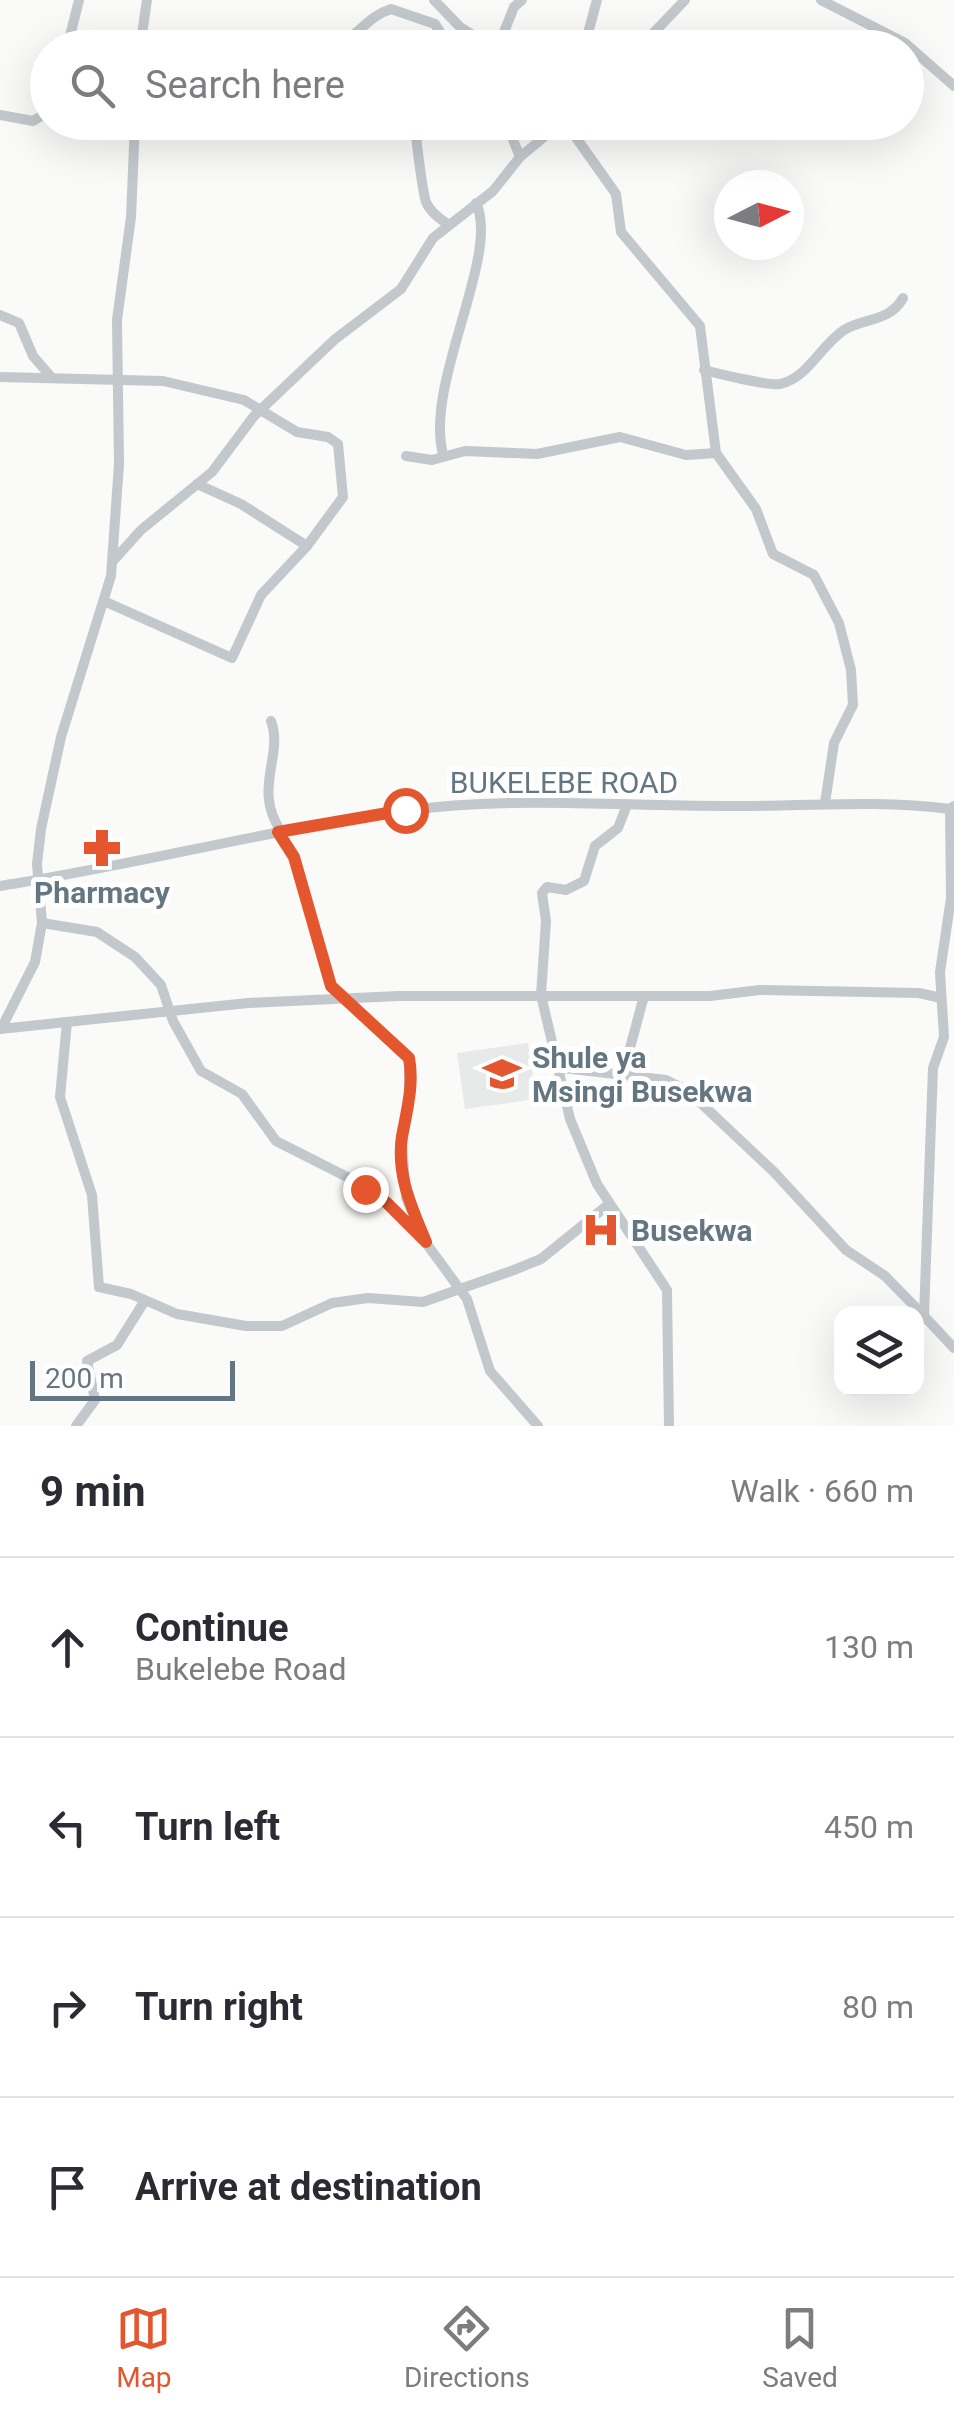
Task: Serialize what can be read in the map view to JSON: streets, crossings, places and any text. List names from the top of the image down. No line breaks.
{"streets":{"street":["BUKELEBE ROAD"]},"places":{"pharmacy":["Pharmacy"],"school or university":["Shule ya Msingi Busekwa"],"hospital":["Busekwa"]},"scale_bar":"200 m","north":"right","page":{"search":"Search here","scale":"200 m","heading":["9 min","Walk · 660 m"],"list":[["Continue","Bukelebe Road","130 m"],["Turn left","450 m"],["Turn right","80 m"],"Arrive at destination"],"nav":["Map","Directions","Saved"]}}
